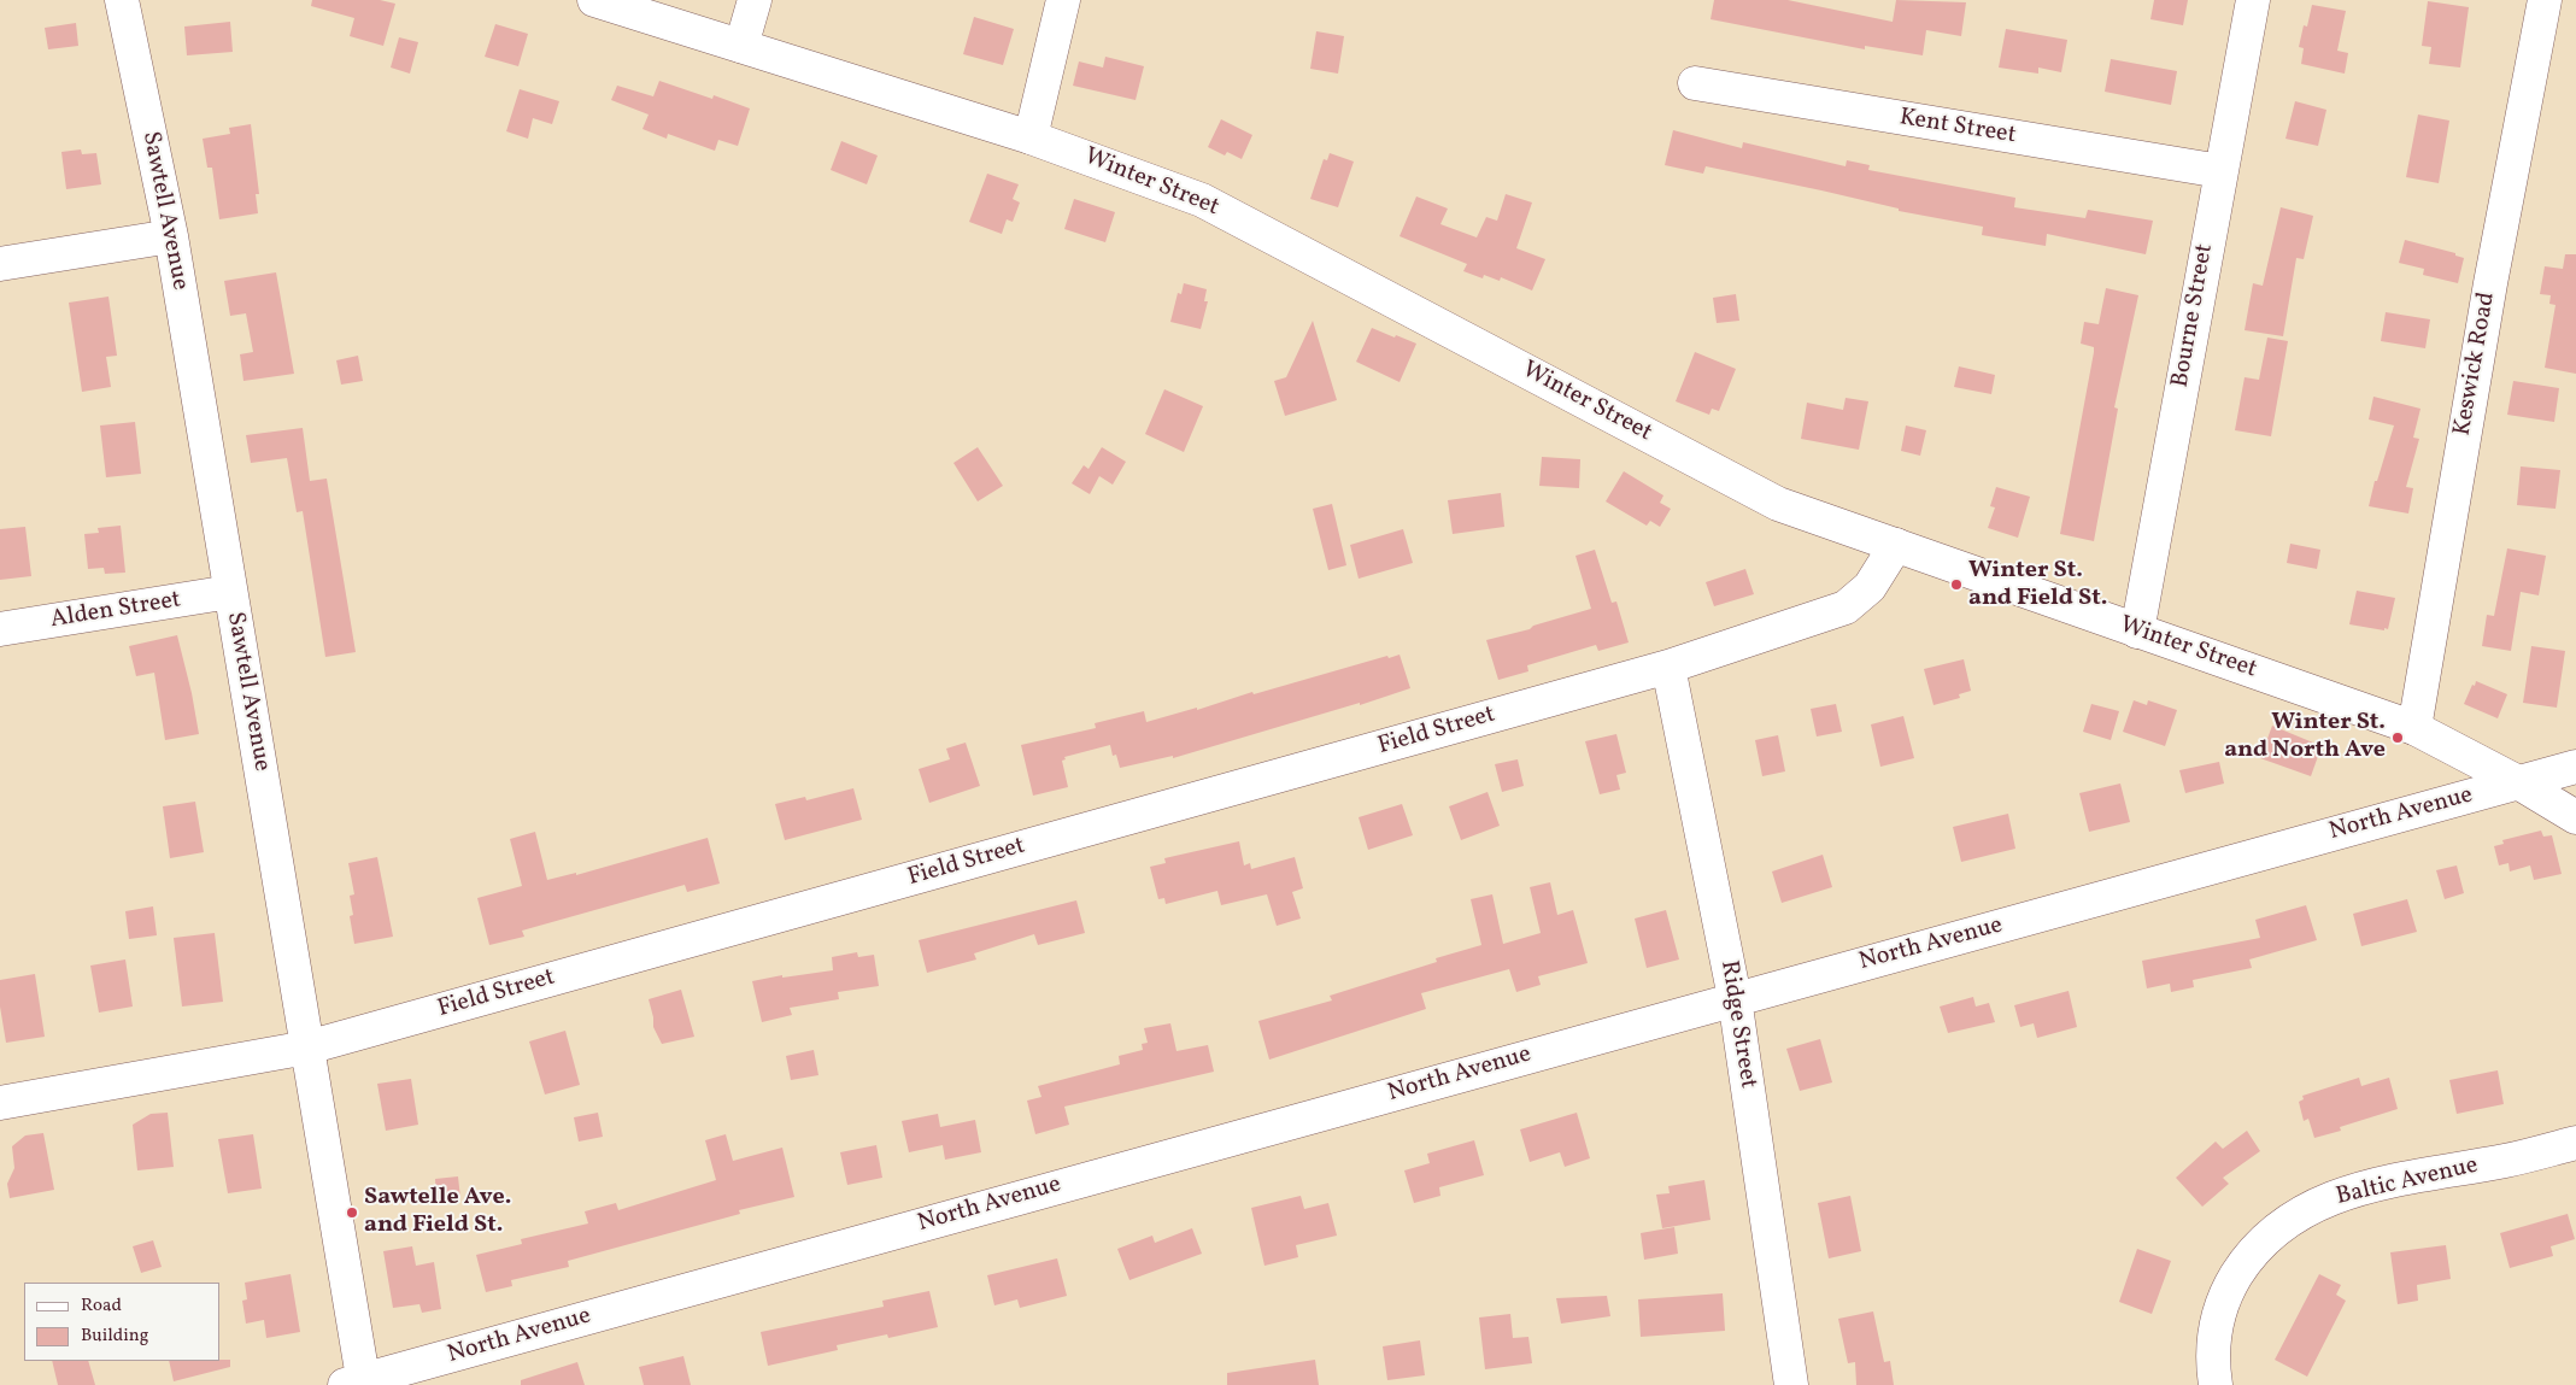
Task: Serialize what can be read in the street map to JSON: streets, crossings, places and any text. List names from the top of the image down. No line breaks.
{"streets":{"street":["Kent Street","Winter Street","Sawtell Avenue","Bourne Street","Keswick Road","Alden Street","Field Street","North Avenue","Ridge Street","Baltic Avenue"]},"crossings":[["Kent Street","Bourne Street"],["Winter Street","Bourne Street"],["Winter Street","Keswick Road"],["Winter Street","Field Street"],["Winter Street","North Avenue"],["Sawtell Avenue","Alden Street"],["Sawtell Avenue","Field Street"],["Sawtell Avenue","North Avenue"],["Field Street","Ridge Street"],["North Avenue","Ridge Street"]],"places":["Winter St. and Field St.","Winter St. and North Ave","Sawtelle Ave. and Field St."],"legend":["Road","Building"]}
